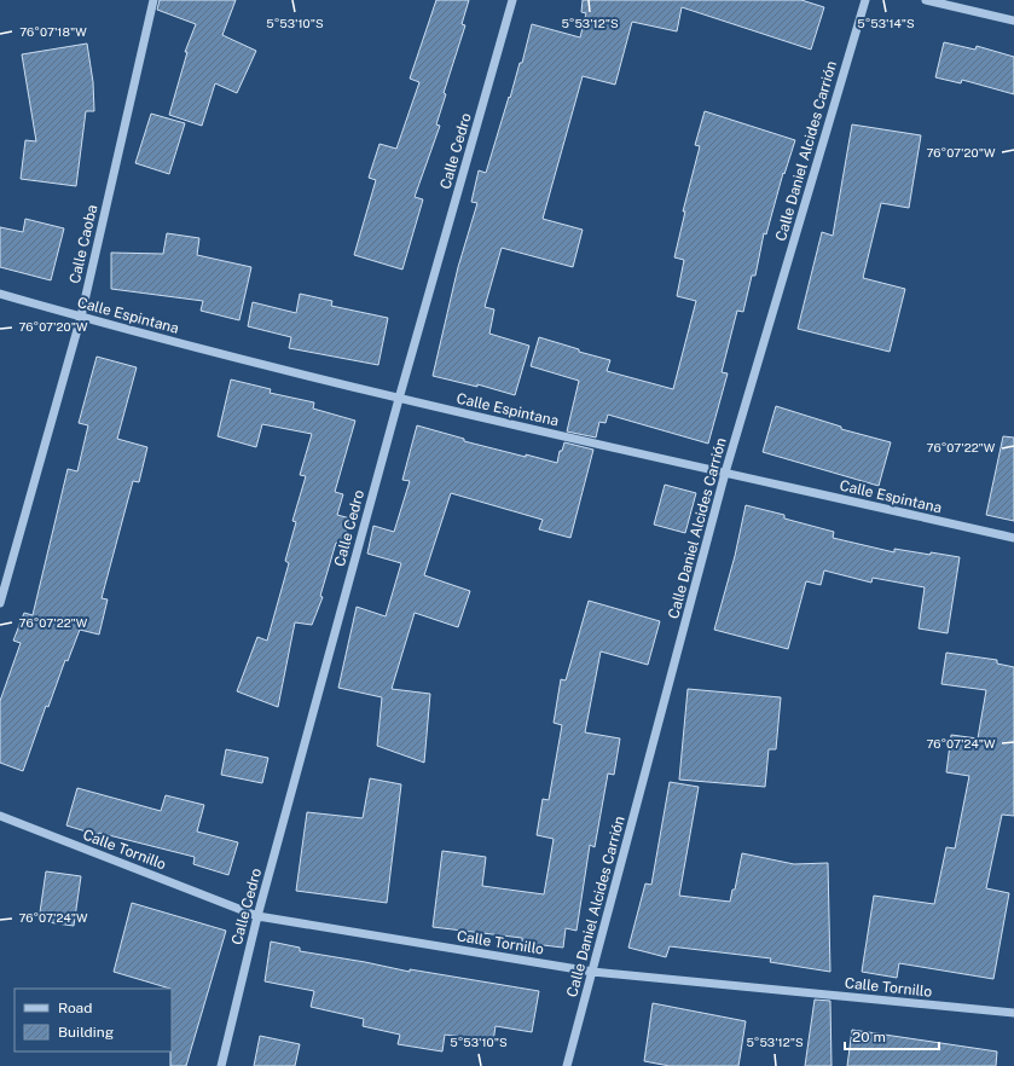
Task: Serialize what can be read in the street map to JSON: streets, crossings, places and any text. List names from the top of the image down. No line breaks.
{"streets":{"street":["Calle Cedro","Calle Daniel Alcides Carrión","Calle Caoba","Calle Espintana","Calle Tornillo"]},"crossings":[["Calle Cedro","Calle Espintana"],["Calle Cedro","Calle Tornillo"],["Calle Daniel Alcides Carrión","Calle Espintana"],["Calle Daniel Alcides Carrión","Calle Tornillo"],["Calle Caoba","Calle Espintana"]],"legend":["Road","Building"],"scale_bar":"20 m","coordinates":["5°53'10\"S","5°53'12\"S","5°53'14\"S","76°07'18\"W","76°07'20\"W","76°07'22\"W","76°07'24\"W"]}
